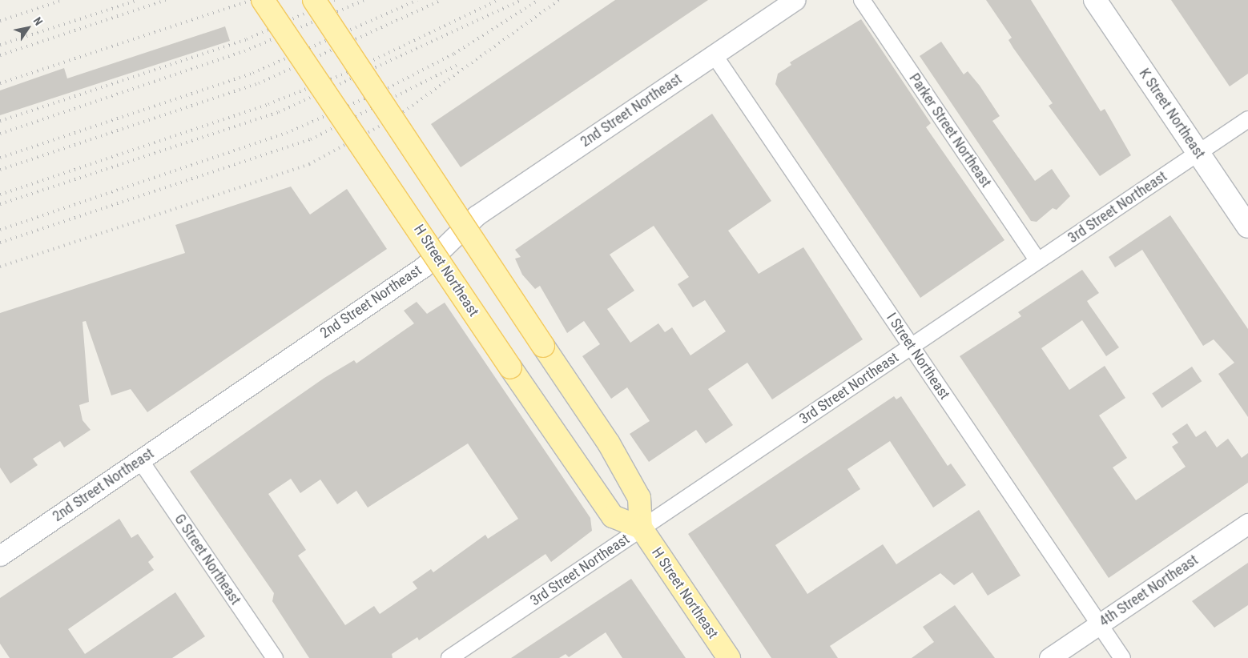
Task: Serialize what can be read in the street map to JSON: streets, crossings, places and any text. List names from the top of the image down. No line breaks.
{"streets":{"main road":["K Street Northeast","H Street Northeast"],"street":["2nd Street Northeast","Parker Street Northeast","3rd Street Northeast","I Street Northeast","G Street Northeast","4th Street Northeast"]},"crossings":[["2nd Street Northeast","I Street Northeast"],["2nd Street Northeast","G Street Northeast"],["K Street Northeast","3rd Street Northeast"],["Parker Street Northeast","3rd Street Northeast"],["3rd Street Northeast","H Street Northeast"],["3rd Street Northeast","I Street Northeast"],["I Street Northeast","4th Street Northeast"]],"north":"top right"}
